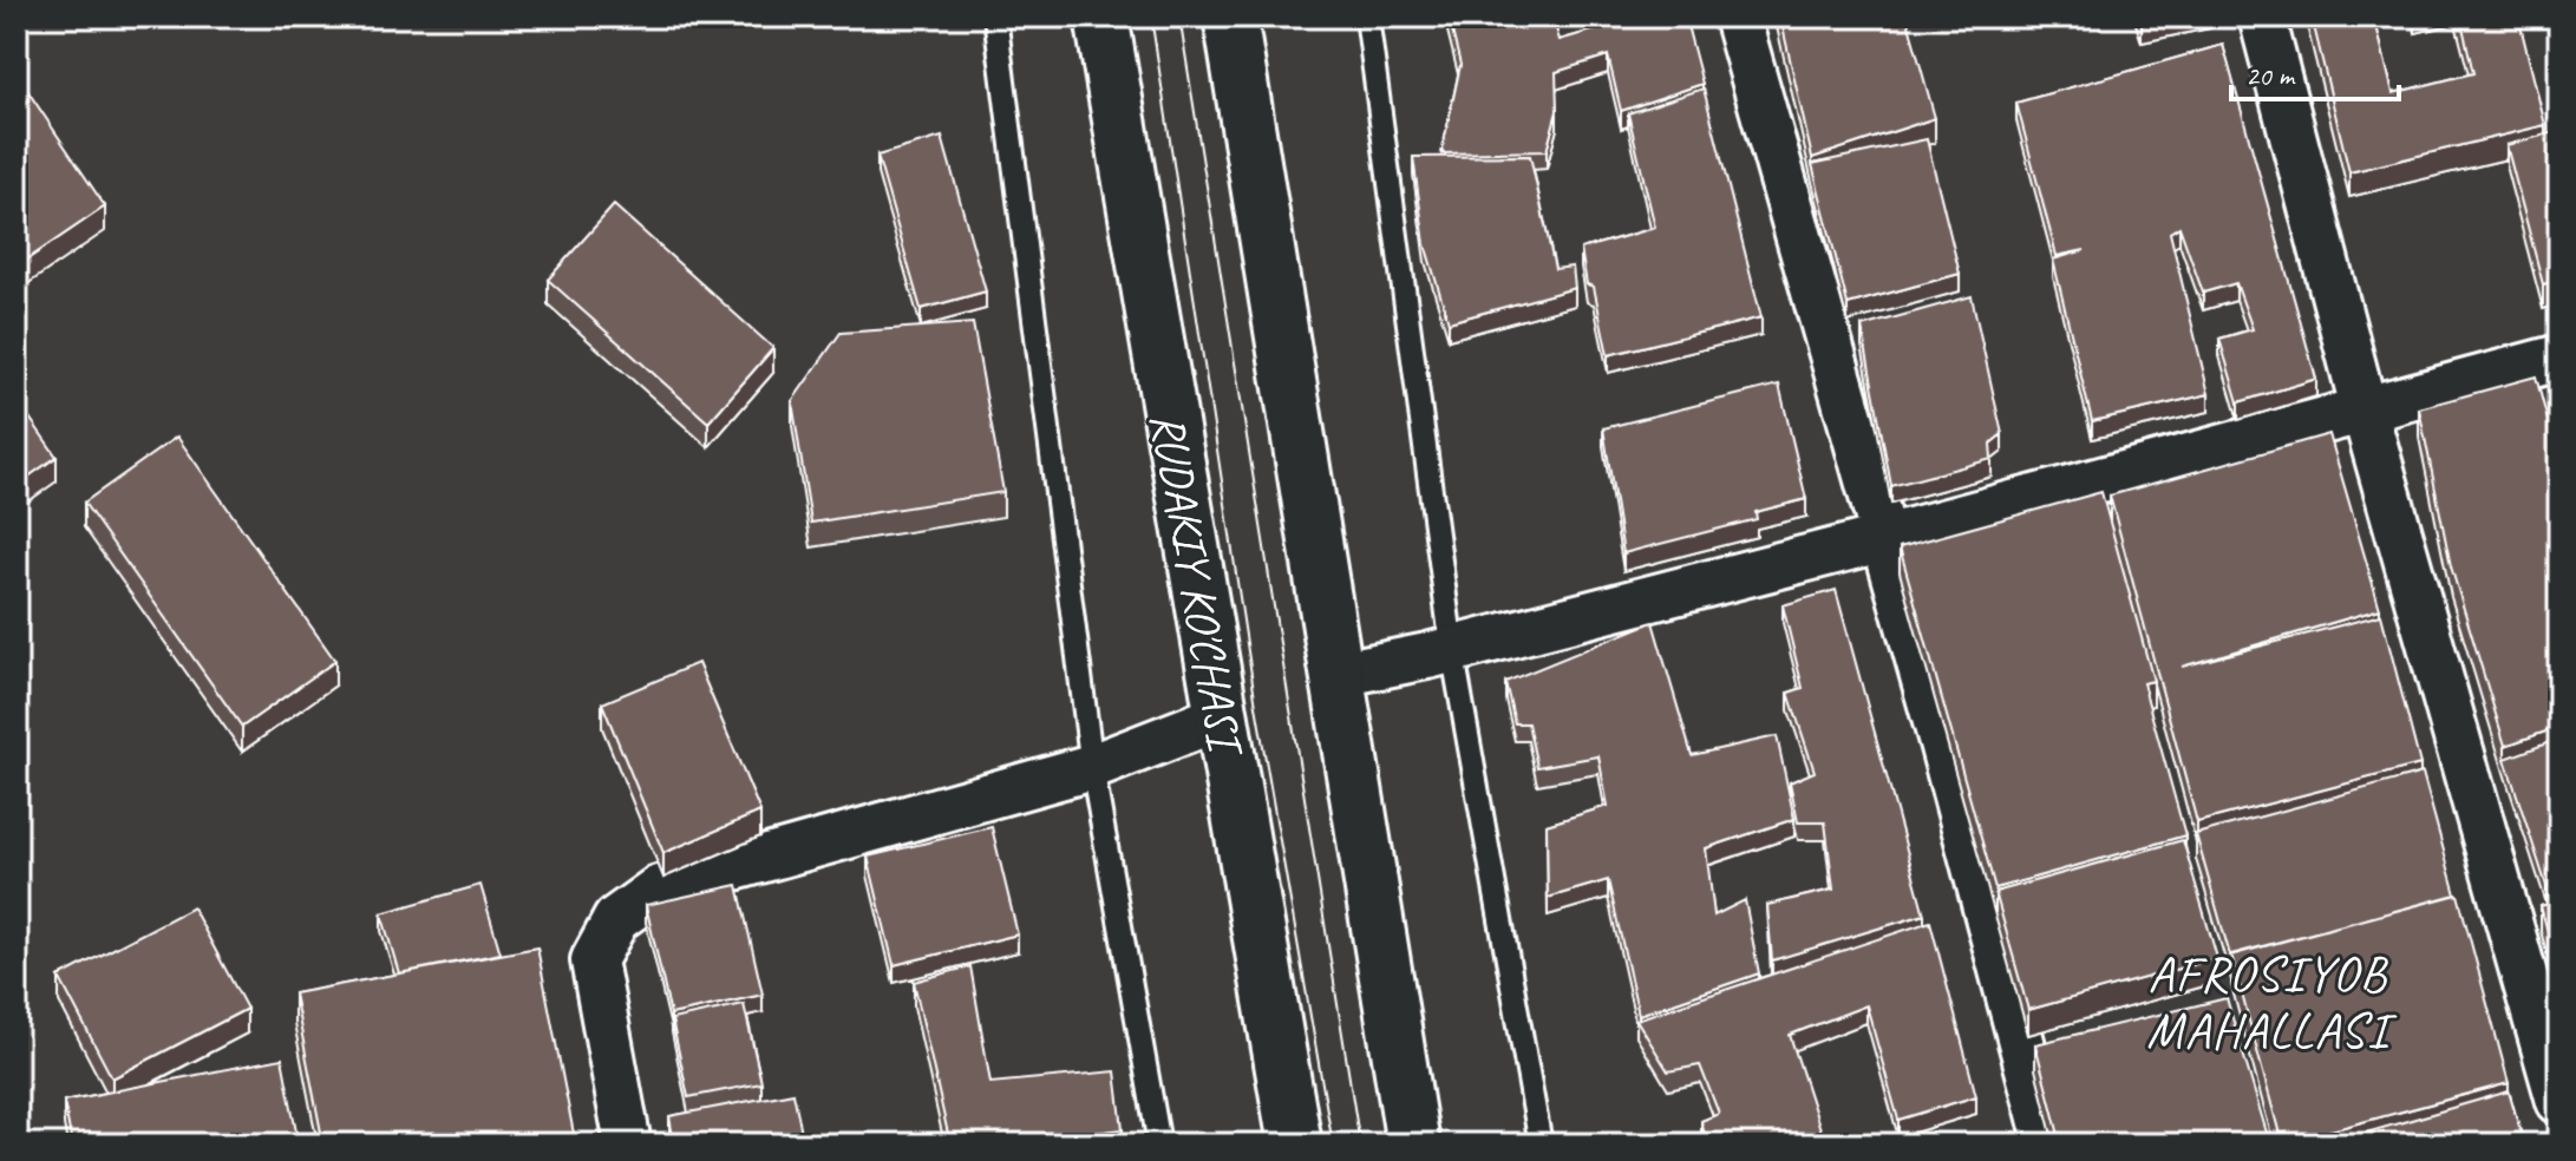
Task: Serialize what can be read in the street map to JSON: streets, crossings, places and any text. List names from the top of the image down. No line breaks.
{"streets":{"main road":["RUDAKIY KO'CHASI"]},"districts":["AFROSIYOB MAHALLASI"],"scale_bar":"20 m"}
